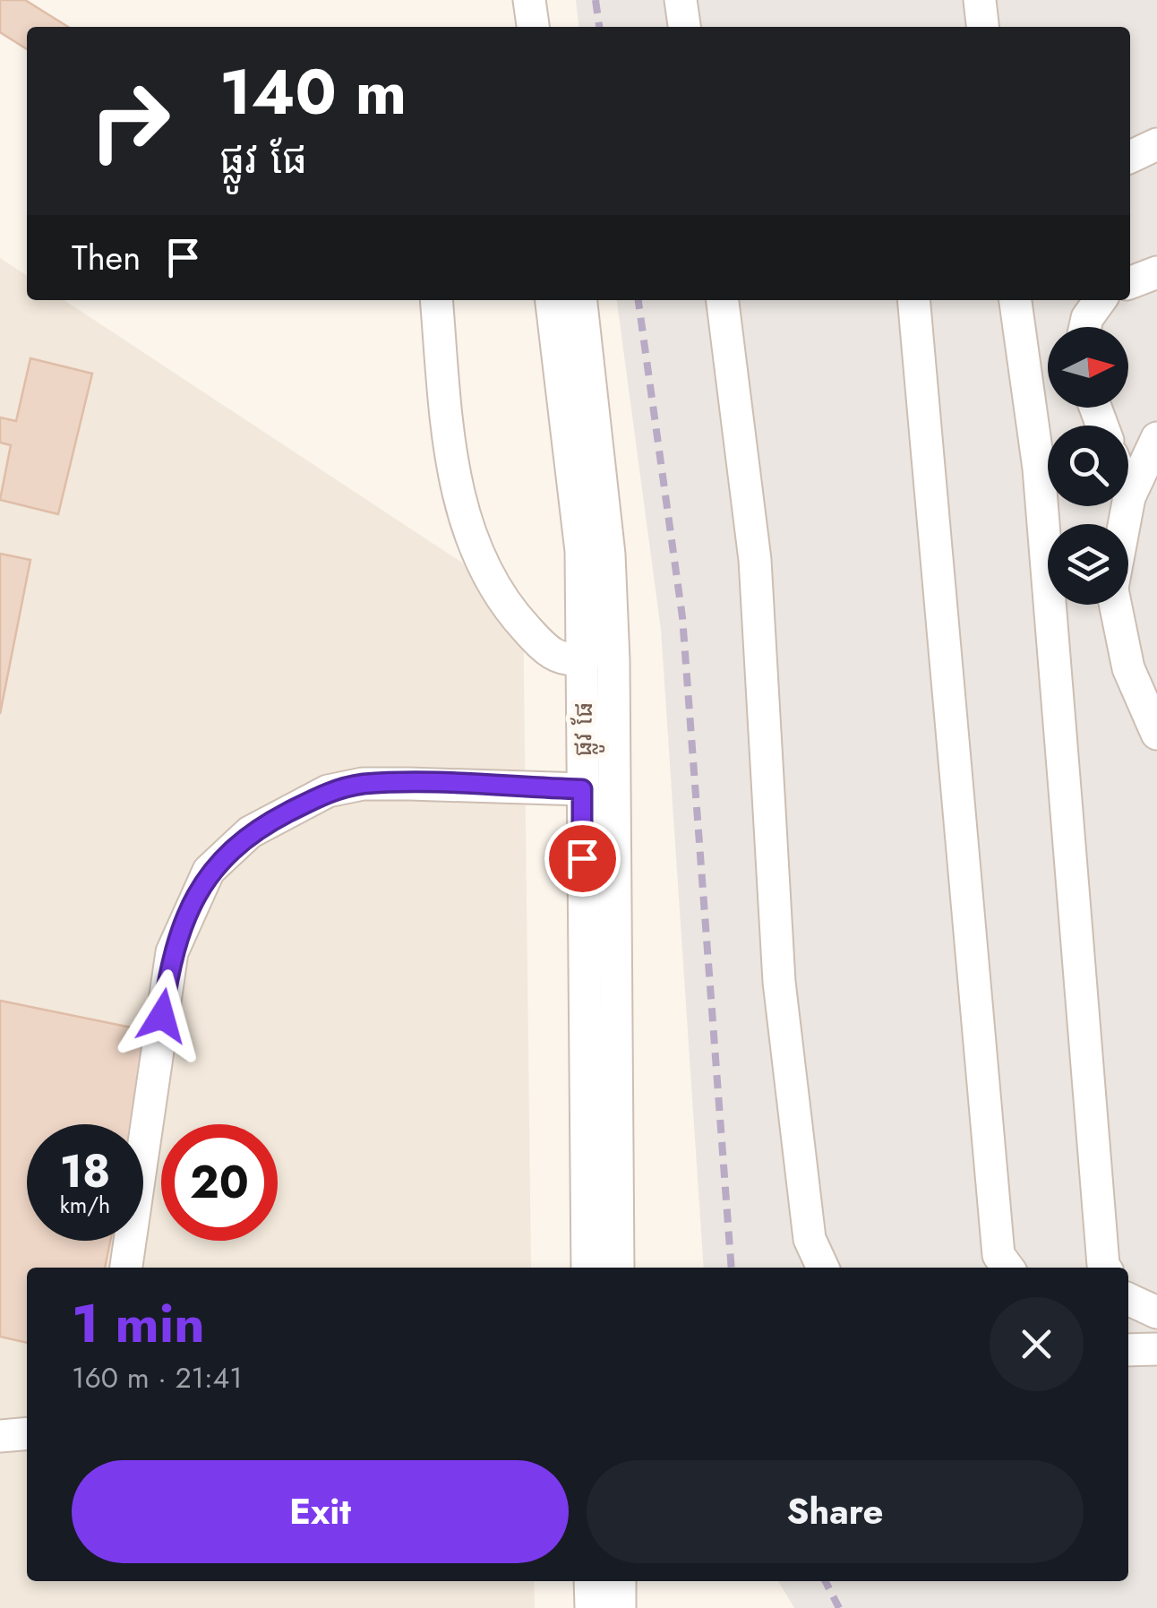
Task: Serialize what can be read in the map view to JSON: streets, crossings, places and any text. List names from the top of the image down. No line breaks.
{"streets":{"street":["ផ្លូវ ផែ"]},"north":"right","page":{"turn":["140 m","ផ្លូវ ផែ"],"then":"Then","speed":"18 km/h","limit":"20","heading":["1 min","160 m · 21:41"],"buttons":["Exit","Share"]}}
